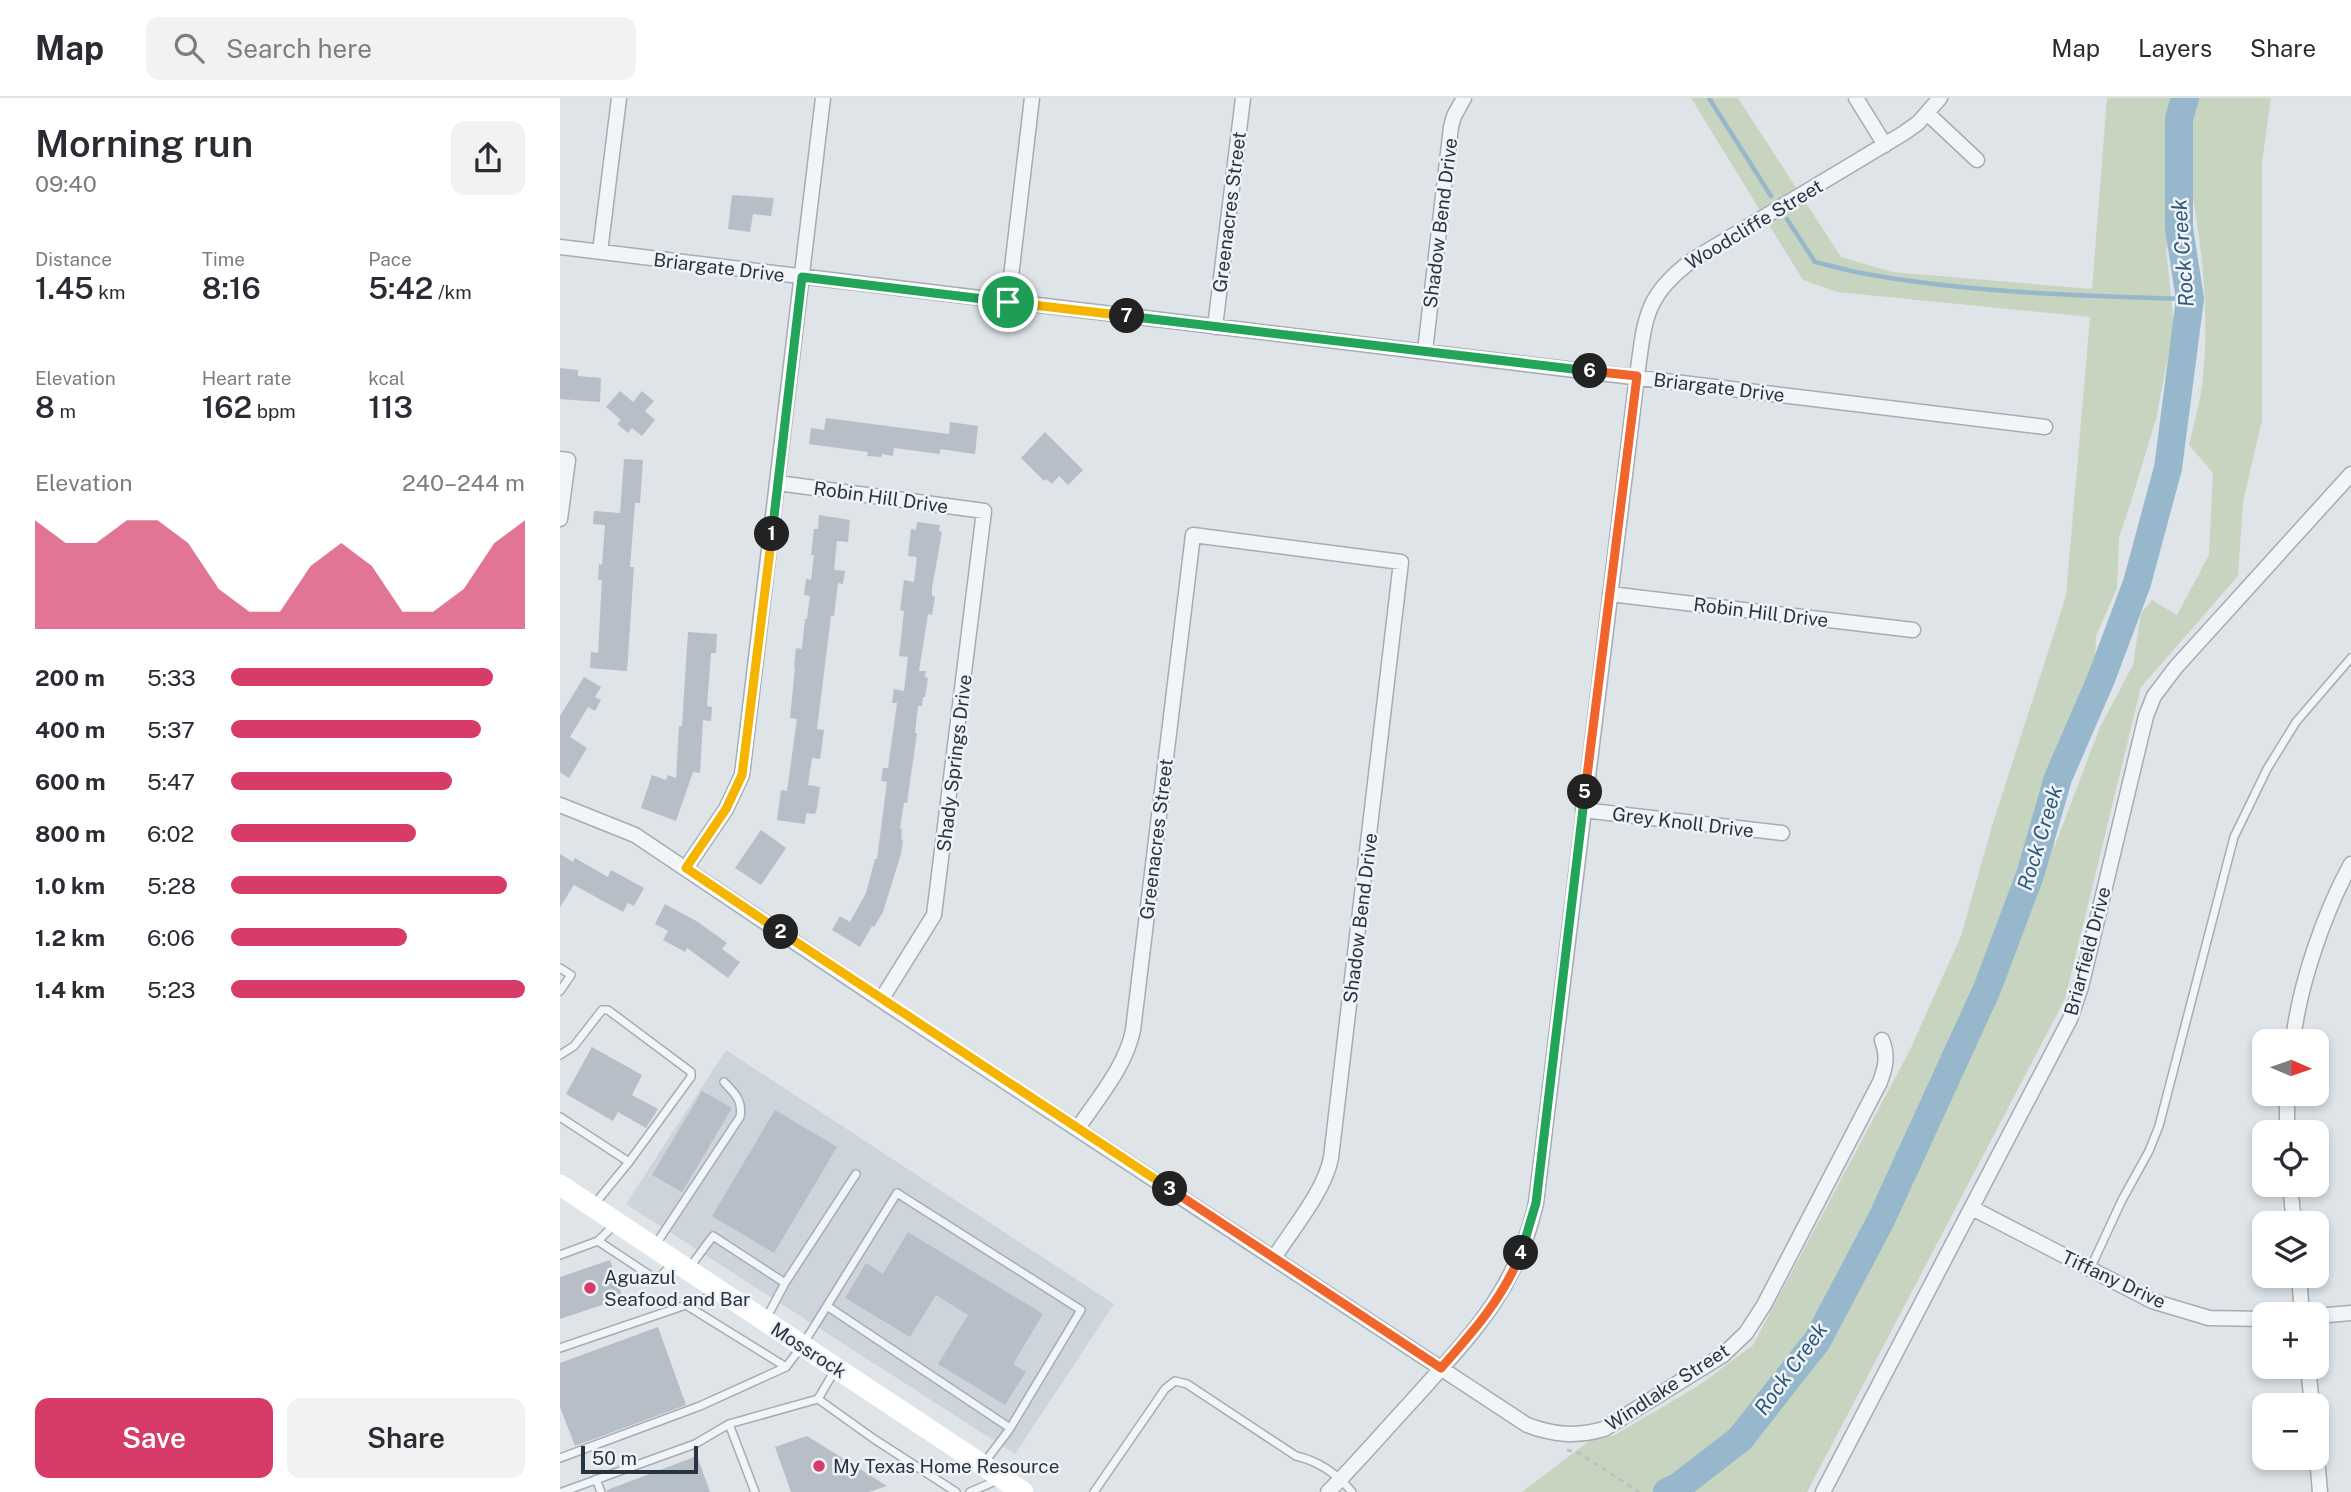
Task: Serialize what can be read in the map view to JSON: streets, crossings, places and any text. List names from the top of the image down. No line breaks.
{"streets":{"street":["Greenacres Street","Shadow Bend Drive","Woodcliffe Street","Briargate Drive","Robin Hill Drive","Shady Springs Drive","Grey Knoll Drive","Briarfield Drive","Tiffany Drive","Mossrock","Windlake Street"]},"crossings":[["Greenacres Street","Shadow Bend Drive"],["Greenacres Street","Briargate Drive"],["Greenacres Street","Windlake Street"],["Shadow Bend Drive","Briargate Drive"],["Shadow Bend Drive","Windlake Street"],["Woodcliffe Street","Briargate Drive"],["Woodcliffe Street","Robin Hill Drive"],["Woodcliffe Street","Grey Knoll Drive"],["Woodcliffe Street","Windlake Street"],["Robin Hill Drive","Shady Springs Drive"],["Shady Springs Drive","Windlake Street"],["Briarfield Drive","Tiffany Drive"]],"water":["Rock Creek"],"places":["Aguazul Seafood and Bar","My Texas Home Resource"],"scale_bar":"50 m","north":"right","page":{"header":"Map","search":"Search here","nav":["Map","Layers","Share"],"heading":["Morning run","09:40"],"stats":[["Distance","1.45 km"],["Time","8:16"],["Pace","5:42 /km"],["Elevation","8 m"],["Heart rate","162 bpm"],["kcal","113"]],"pins":["7","6","1","5","2","3","4"],"chart":["Elevation","240–244 m"],"list":[{"name":"200 m","note":"5:33"},{"name":"400 m","note":"5:37"},{"name":"600 m","note":"5:47"},{"name":"800 m","note":"6:02"},{"name":"1.0 km","note":"5:28"},{"name":"1.2 km","note":"6:06"},{"name":"1.4 km","note":"5:23"}],"map_buttons":["+","−"],"buttons":["Save","Share"],"scale":"50 m"}}
